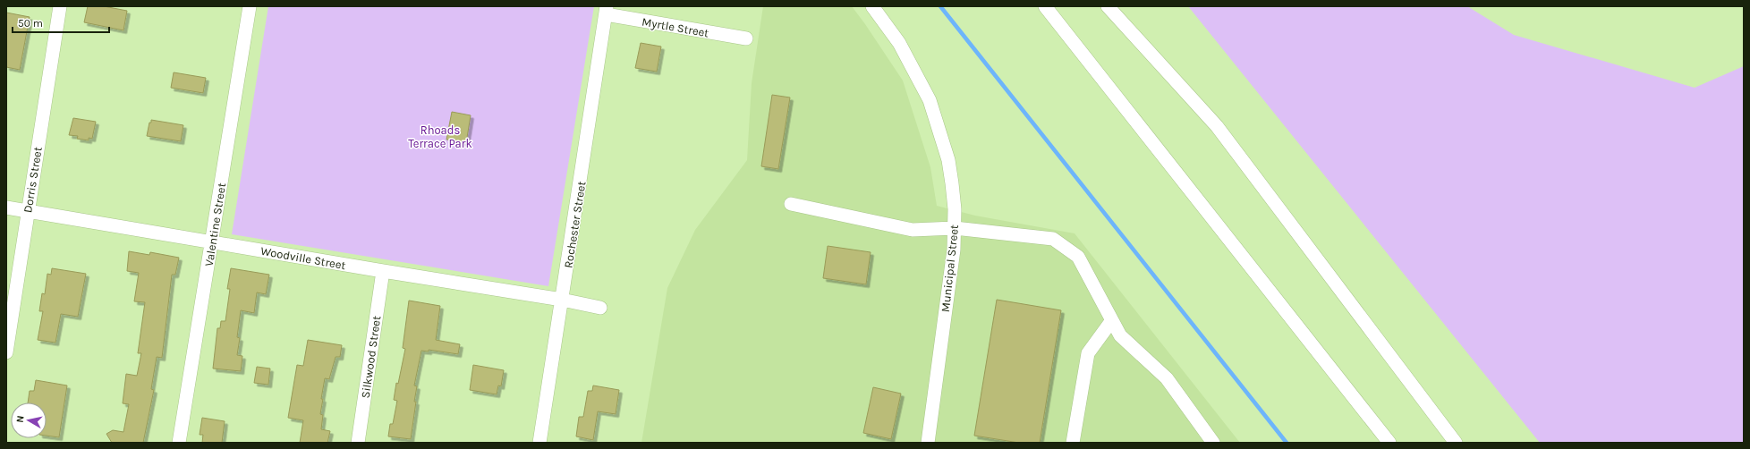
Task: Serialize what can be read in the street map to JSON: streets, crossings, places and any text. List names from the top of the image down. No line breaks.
{"streets":{"street":["Myrtle Street","Dorris Street","Valentine Street","Rochester Street","Woodville Street","Municipal Street","Silkwood Street"]},"crossings":[["Myrtle Street","Rochester Street"],["Dorris Street","Woodville Street"],["Valentine Street","Woodville Street"],["Rochester Street","Woodville Street"],["Woodville Street","Silkwood Street"]],"parks":["Rhoads Terrace Park"],"scale_bar":"50 m","north":"left"}
